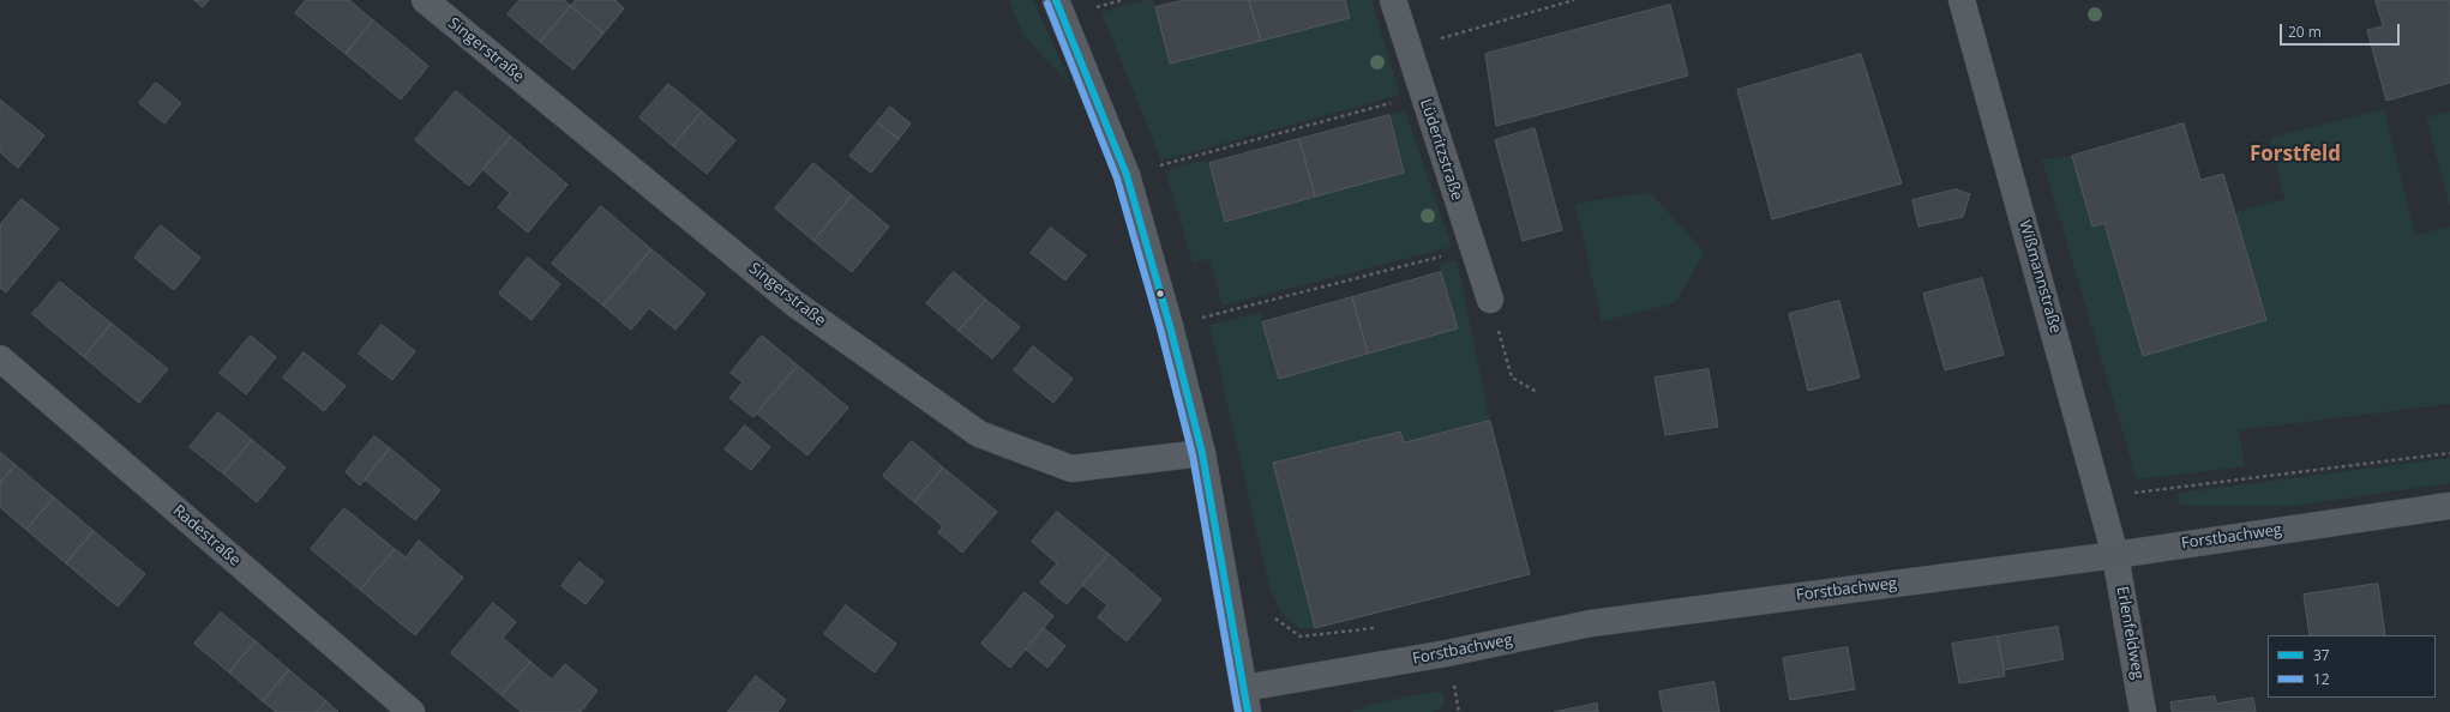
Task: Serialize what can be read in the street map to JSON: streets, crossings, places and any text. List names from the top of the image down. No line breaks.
{"streets":{"street":["Singerstraße","Lüderitzstraße","Wißmannstraße","Radestraße","Forstbachweg","Erlenfeldweg"]},"crossings":[["Wißmannstraße","Forstbachweg"],["Wißmannstraße","Erlenfeldweg"],["Forstbachweg","Erlenfeldweg"]],"districts":["Forstfeld"],"lines":["transit line 37","transit line 12"],"legend":["37","12"],"scale_bar":"20 m"}
